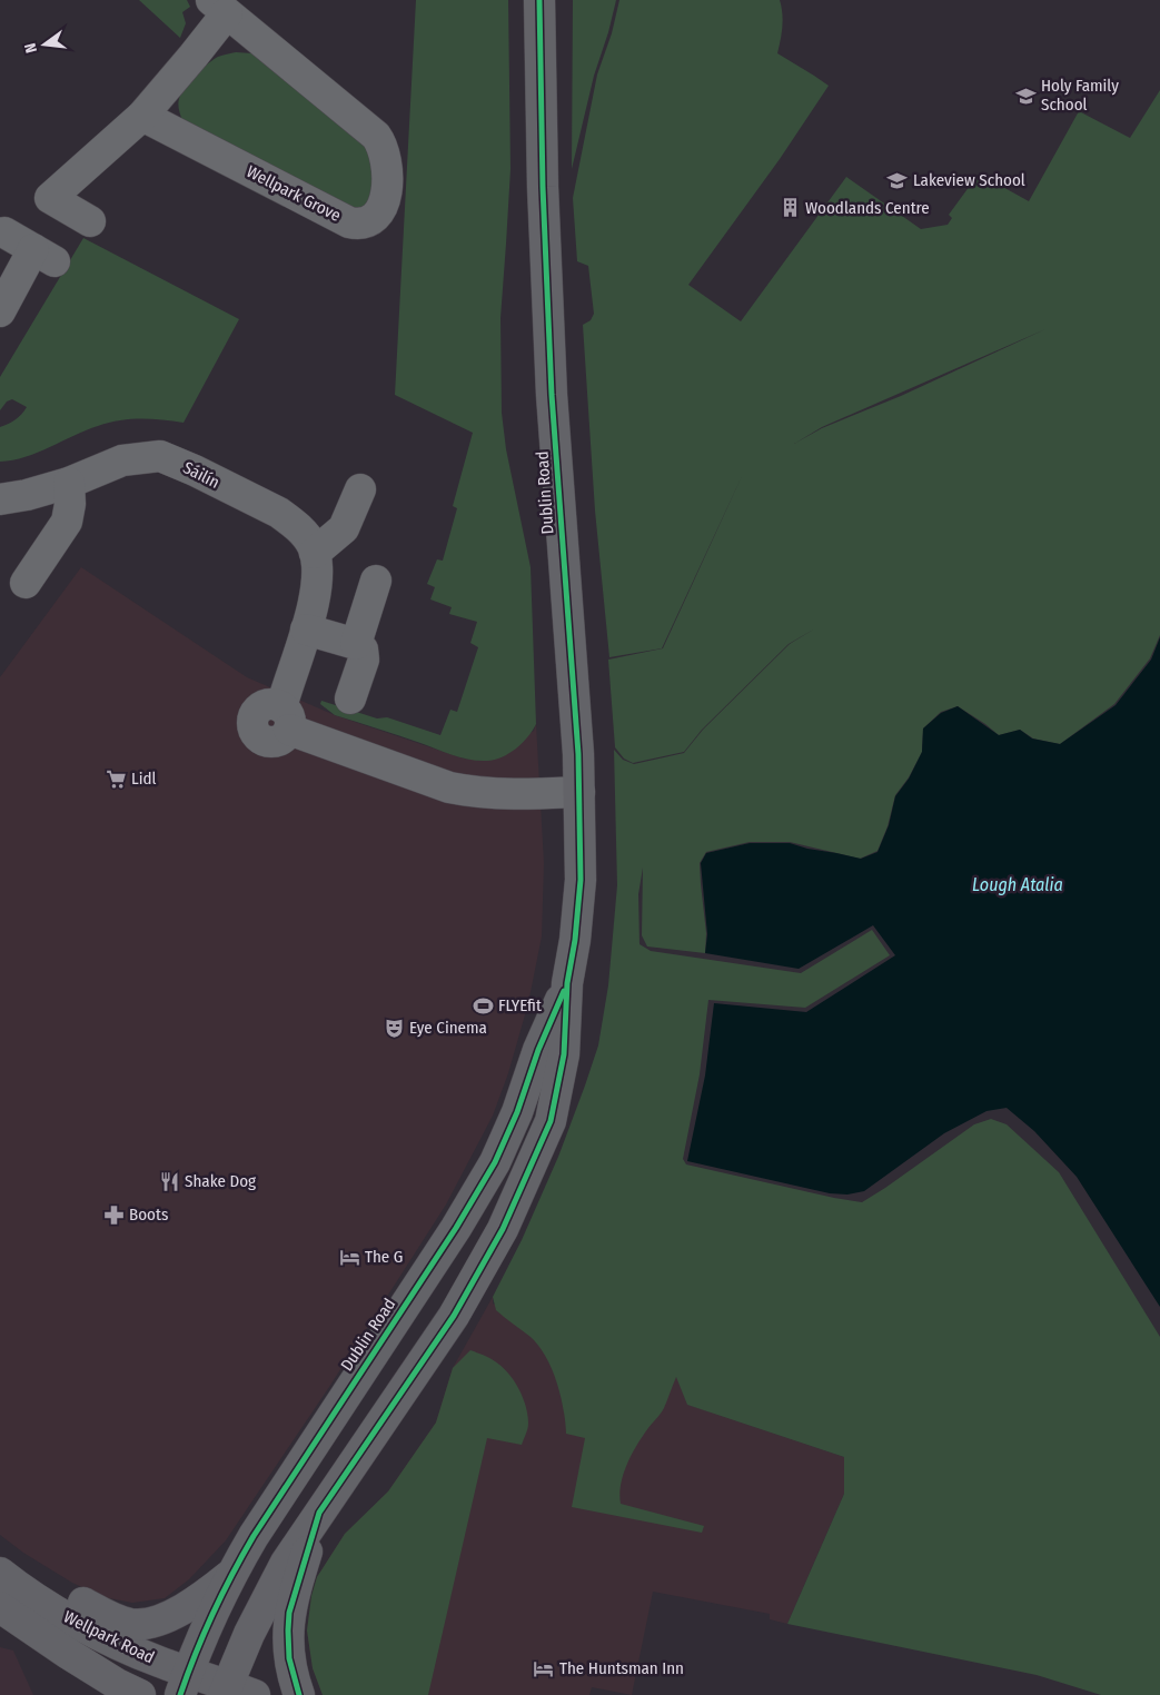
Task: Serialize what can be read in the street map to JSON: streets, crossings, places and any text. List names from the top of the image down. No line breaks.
{"streets":{"main road":["Dublin Road","Wellpark Road"],"street":["Wellpark Grove","Sáilín"]},"crossings":[["Sáilín","Dublin Road"],["Dublin Road","Wellpark Road"]],"water":["Lough Atalia"],"places":{"school or university":["Holy Family School","Lakeview School"],"building":["Woodlands Centre"],"supermarket":["Lidl"],"sports":["FLYEfit"],"theatre":["Eye Cinema"],"restaurant":["Shake Dog"],"pharmacy":["Boots"],"hotel":["The G","The Huntsman Inn"]},"north":"left"}
